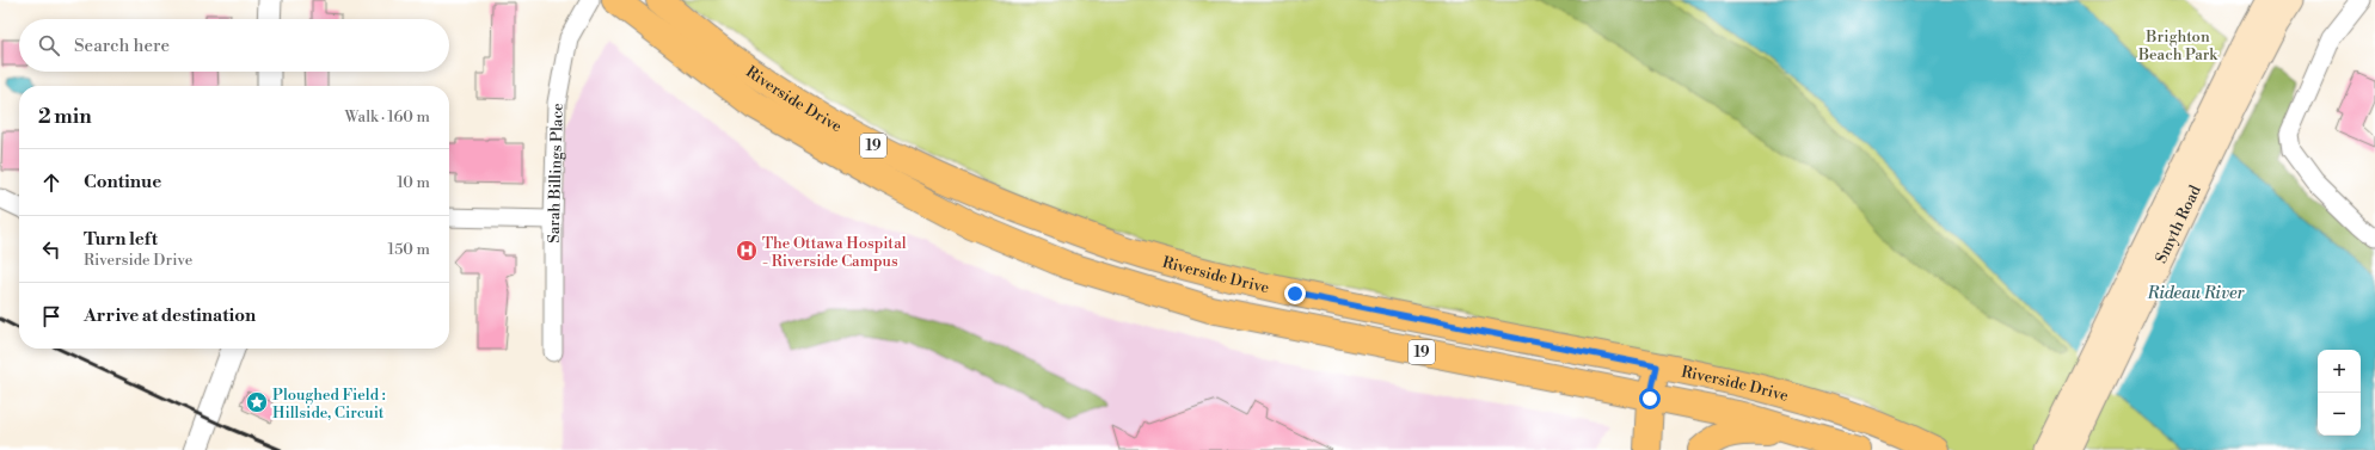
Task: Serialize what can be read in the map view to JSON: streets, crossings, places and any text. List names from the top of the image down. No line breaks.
{"streets":{"main road":["Riverside Drive","19","Smyth Road"],"street":["Sarah Billings Place"]},"water":["Rideau River"],"parks":["Brighton Beach Park"],"places":{"hospital":["The Ottawa Hospital - Riverside Campus"],"place":["Ploughed Field : Hillside, Circuit"]},"page":{"search":"Search here","heading":["2 min","Walk · 160 m"],"list":[["Continue","10 m"],["Turn left","Riverside Drive","150 m"],"Arrive at destination"],"map_buttons":["+","−"]}}
